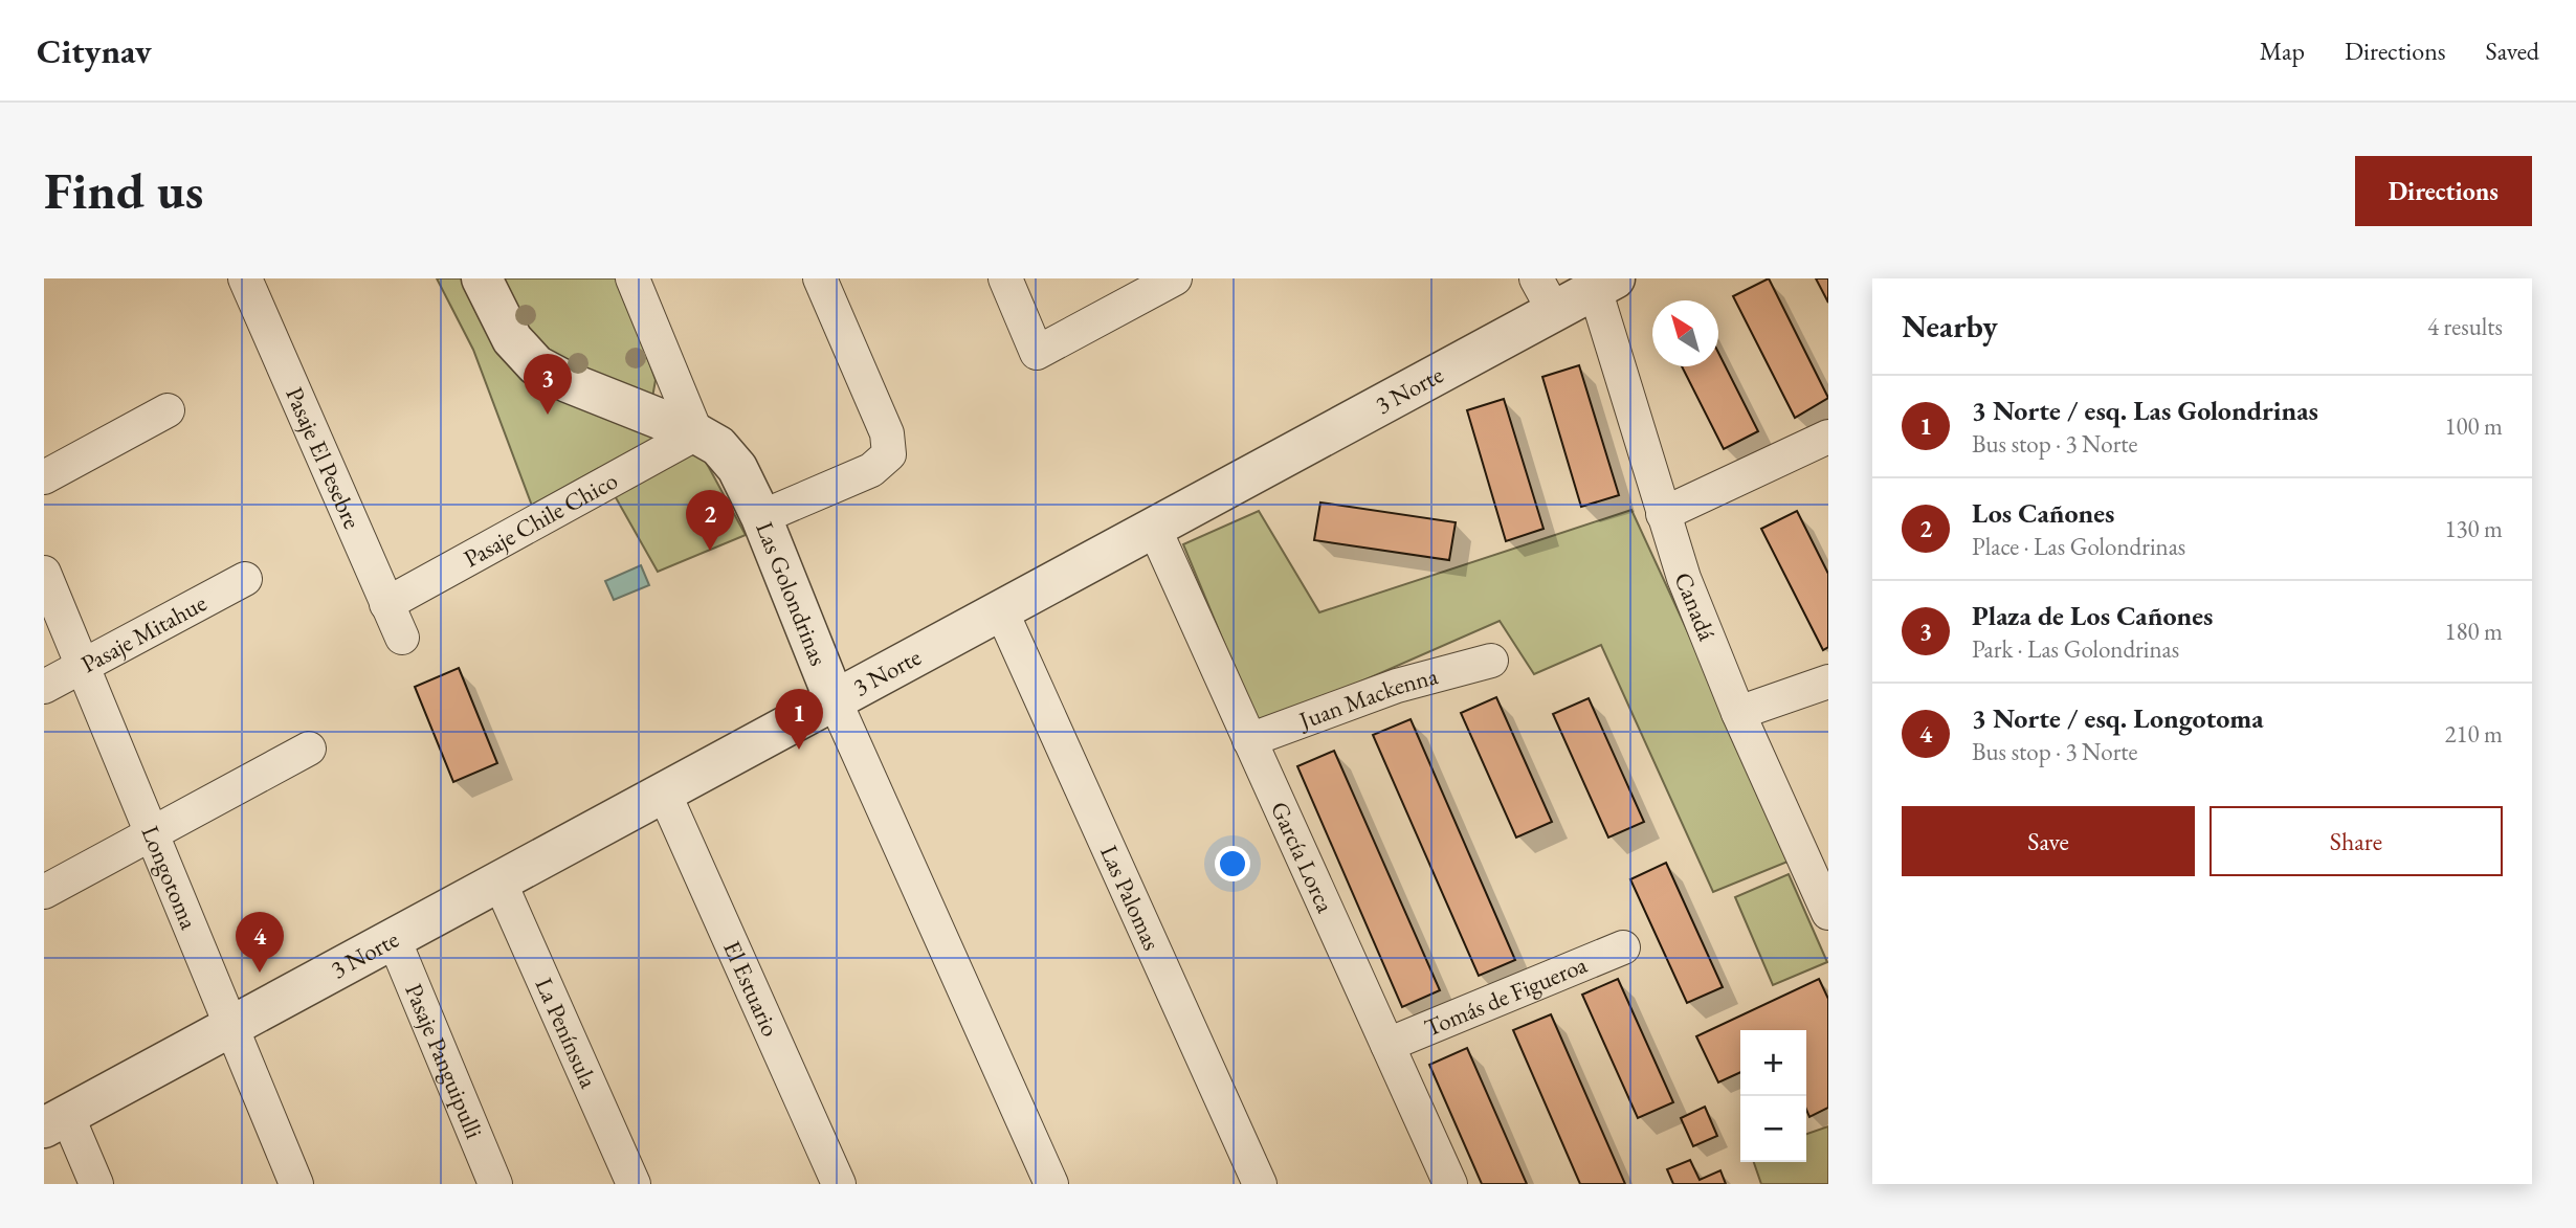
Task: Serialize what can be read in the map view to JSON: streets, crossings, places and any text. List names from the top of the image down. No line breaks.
{"streets":{"street":["3 Norte","Pasaje El Pesebre","Pasaje Chile Chico","Las Golondrinas","Canadá","Pasaje Mitahue","Juan Mackenna","García Lorca","Longotoma","Las Palomas","El Estuario","Tomás de Figueroa","La Península","Pasaje Panguipulli"]},"crossings":[["3 Norte","Las Golondrinas"],["3 Norte","Canadá"],["3 Norte","García Lorca"],["3 Norte","Longotoma"],["3 Norte","Las Palomas"],["3 Norte","El Estuario"],["3 Norte","La Península"],["3 Norte","Pasaje Panguipulli"],["Pasaje El Pesebre","Pasaje Chile Chico"],["Pasaje Chile Chico","Las Golondrinas"],["Pasaje Mitahue","Longotoma"],["Juan Mackenna","García Lorca"],["García Lorca","Tomás de Figueroa"]],"north":"top left","page":{"header":"Citynav","nav":["Map","Directions","Saved"],"buttons":["Directions",["Save","Share"]],"title":"Find us","heading":["Nearby","4 results"],"pins":["3","2","1","4"],"list":[{"mark":"1","name":"3 Norte / esq. Las Golondrinas","note":"Bus stop · 3 Norte","value":"100 m"},{"mark":"2","name":"Los Cañones","note":"Place · Las Golondrinas","value":"130 m"},{"mark":"3","name":"Plaza de Los Cañones","note":"Park · Las Golondrinas","value":"180 m"},{"mark":"4","name":"3 Norte / esq. Longotoma","note":"Bus stop · 3 Norte","value":"210 m"}],"map_buttons":["+","−"]}}
